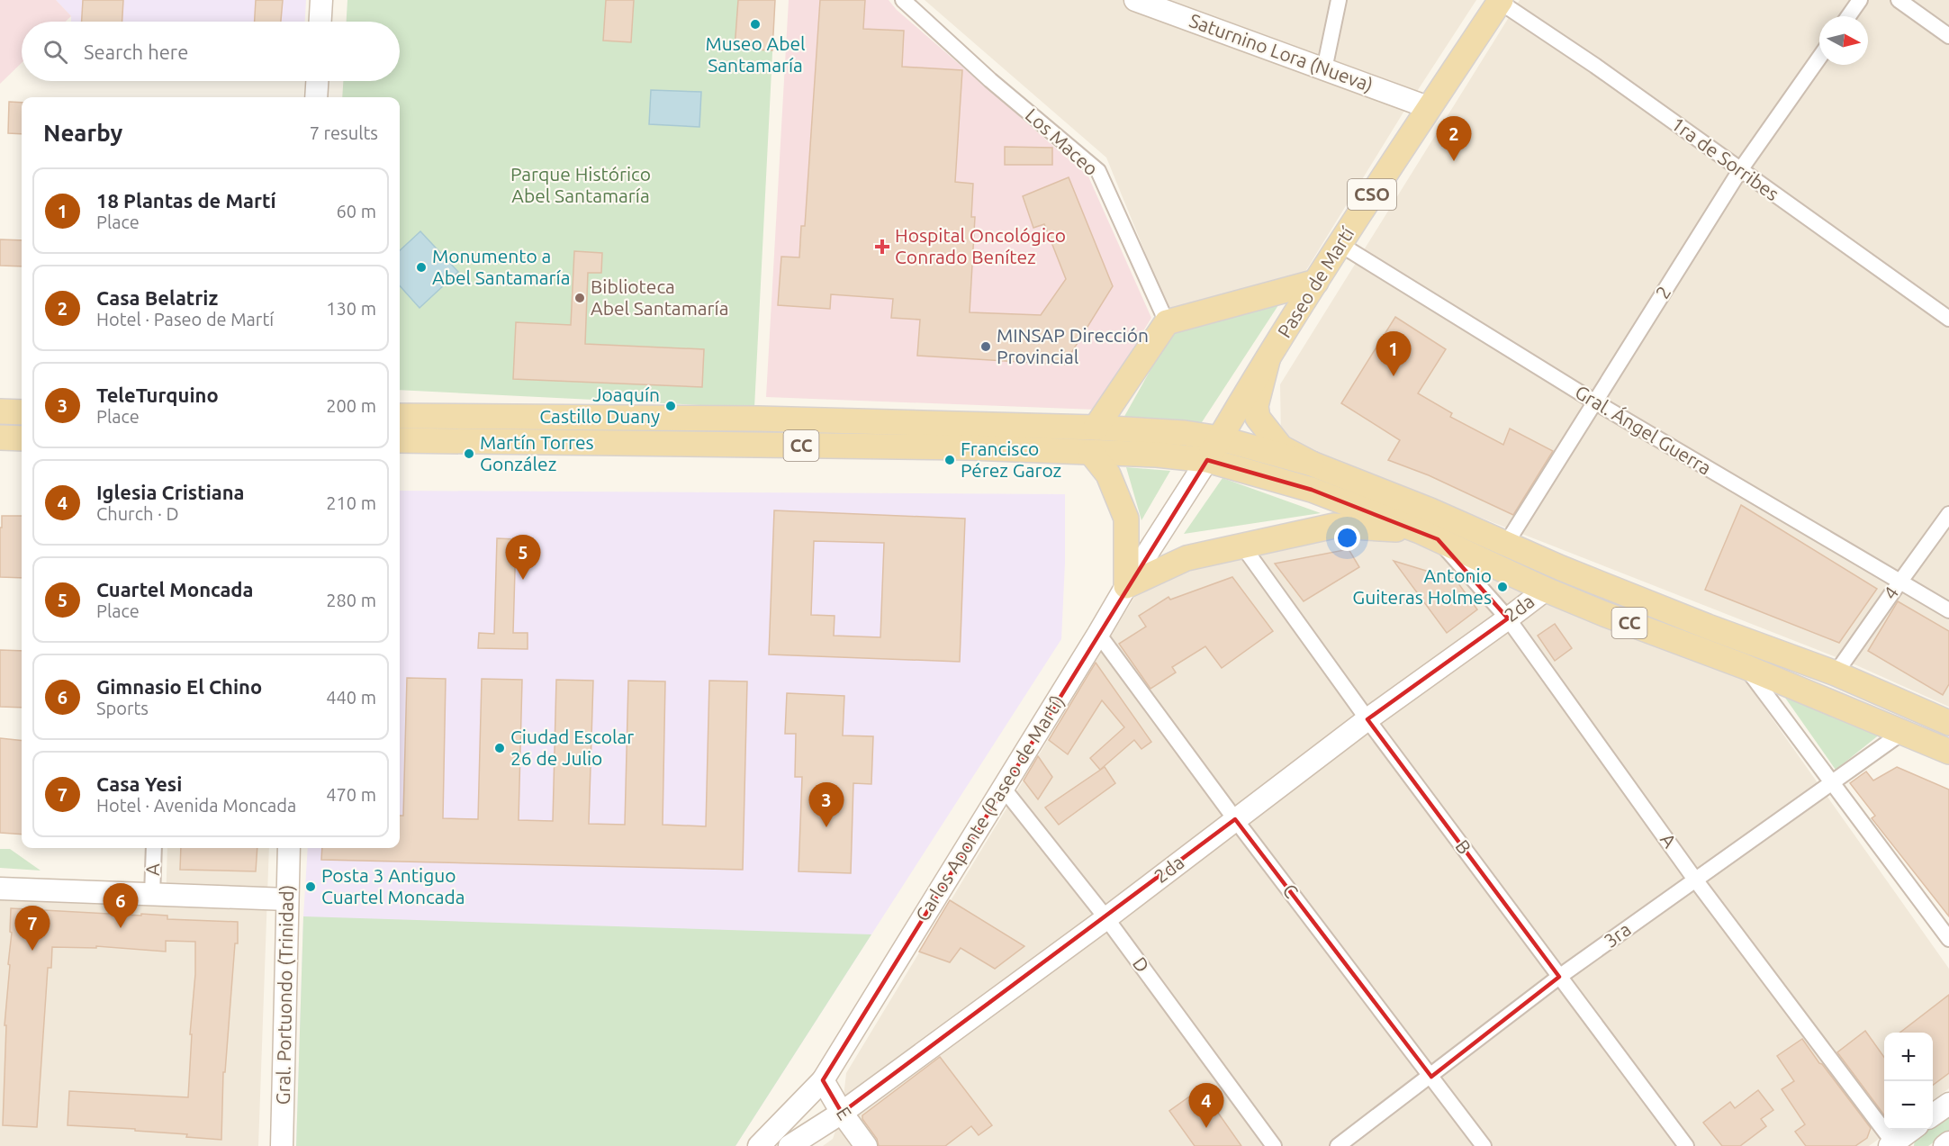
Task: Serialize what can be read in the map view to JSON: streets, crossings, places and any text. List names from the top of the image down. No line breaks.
{"streets":{"main road":["CSO","Paseo de Martí","CC"],"street":["Saturnino Lora (Nueva)","Los Maceo","1ra de Sorribes","2","Gral. Ángel Guerra","4","2da","Carlos Aponte (Paseo de Martí)","A","B","C","3ra","D","Gral. Portuondo (Trinidad)","E"]},"crossings":[["Saturnino Lora (Nueva)","Paseo de Martí"],["1ra de Sorribes","Paseo de Martí"],["1ra de Sorribes","2"],["Paseo de Martí","Gral. Ángel Guerra"],["Paseo de Martí","CC"],["Paseo de Martí","Carlos Aponte (Paseo de Martí)"],["2","Gral. Ángel Guerra"],["2","CC"],["Gral. Ángel Guerra","4"],["CC","4"],["CC","2da"],["CC","Carlos Aponte (Paseo de Martí)"],["CC","A"],["CC","3ra"],["2da","A"],["2da","B"],["2da","C"],["2da","D"],["2da","E"],["Carlos Aponte (Paseo de Martí)","C"],["Carlos Aponte (Paseo de Martí)","D"],["Carlos Aponte (Paseo de Martí)","E"],["A","3ra"],["B","3ra"],["C","3ra"]],"parks":["Parque Histórico Abel Santamaría"],"places":{"other":["Museo Abel Santamaría","Monumento a Abel Santamaría","Biblioteca Abel Santamaría","MINSAP Dirección Provincial","Joaquín Castillo Duany","Martín Torres González","Francisco Pérez Garoz","Antonio Guiteras Holmes","Ciudad Escolar 26 de Julio","Posta 3 Antiguo Cuartel Moncada"],"health":["Hospital Oncológico Conrado Benítez"]},"north":"right","page":{"search":"Search here","heading":["Nearby","7 results"],"pins":["2","1","5","3","6","7","4"],"list":[{"mark":"1","name":"18 Plantas de Martí","note":"Place","value":"60 m"},{"mark":"2","name":"Casa Belatriz","note":"Hotel · Paseo de Martí","value":"130 m"},{"mark":"3","name":"TeleTurquino","note":"Place","value":"200 m"},{"mark":"4","name":"Iglesia Cristiana","note":"Church · D","value":"210 m"},{"mark":"5","name":"Cuartel Moncada","note":"Place","value":"280 m"},{"mark":"6","name":"Gimnasio El Chino","note":"Sports","value":"440 m"},{"mark":"7","name":"Casa Yesi","note":"Hotel · Avenida Moncada","value":"470 m"}],"map_buttons":["+","−"]}}
